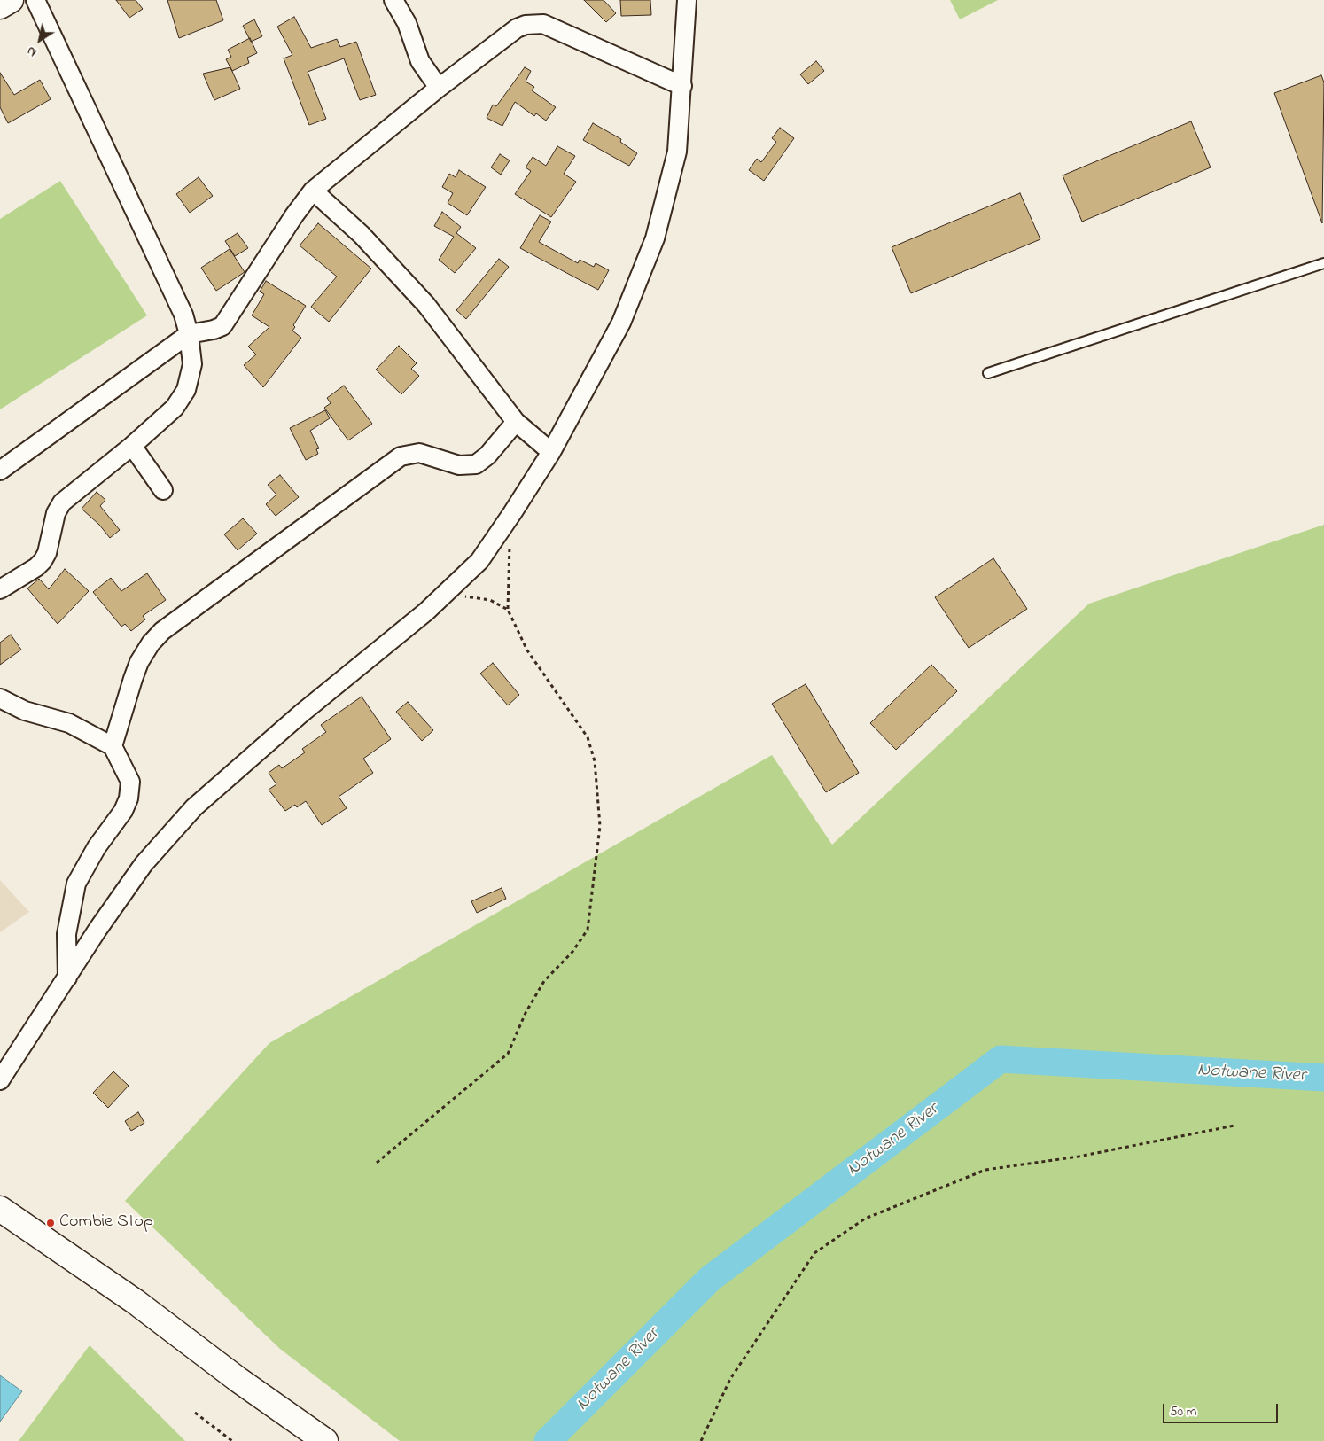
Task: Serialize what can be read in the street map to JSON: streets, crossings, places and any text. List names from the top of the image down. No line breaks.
{"water":["Notwane River"],"places":["Combie Stop"],"scale_bar":"50 m","north":"bottom left"}
